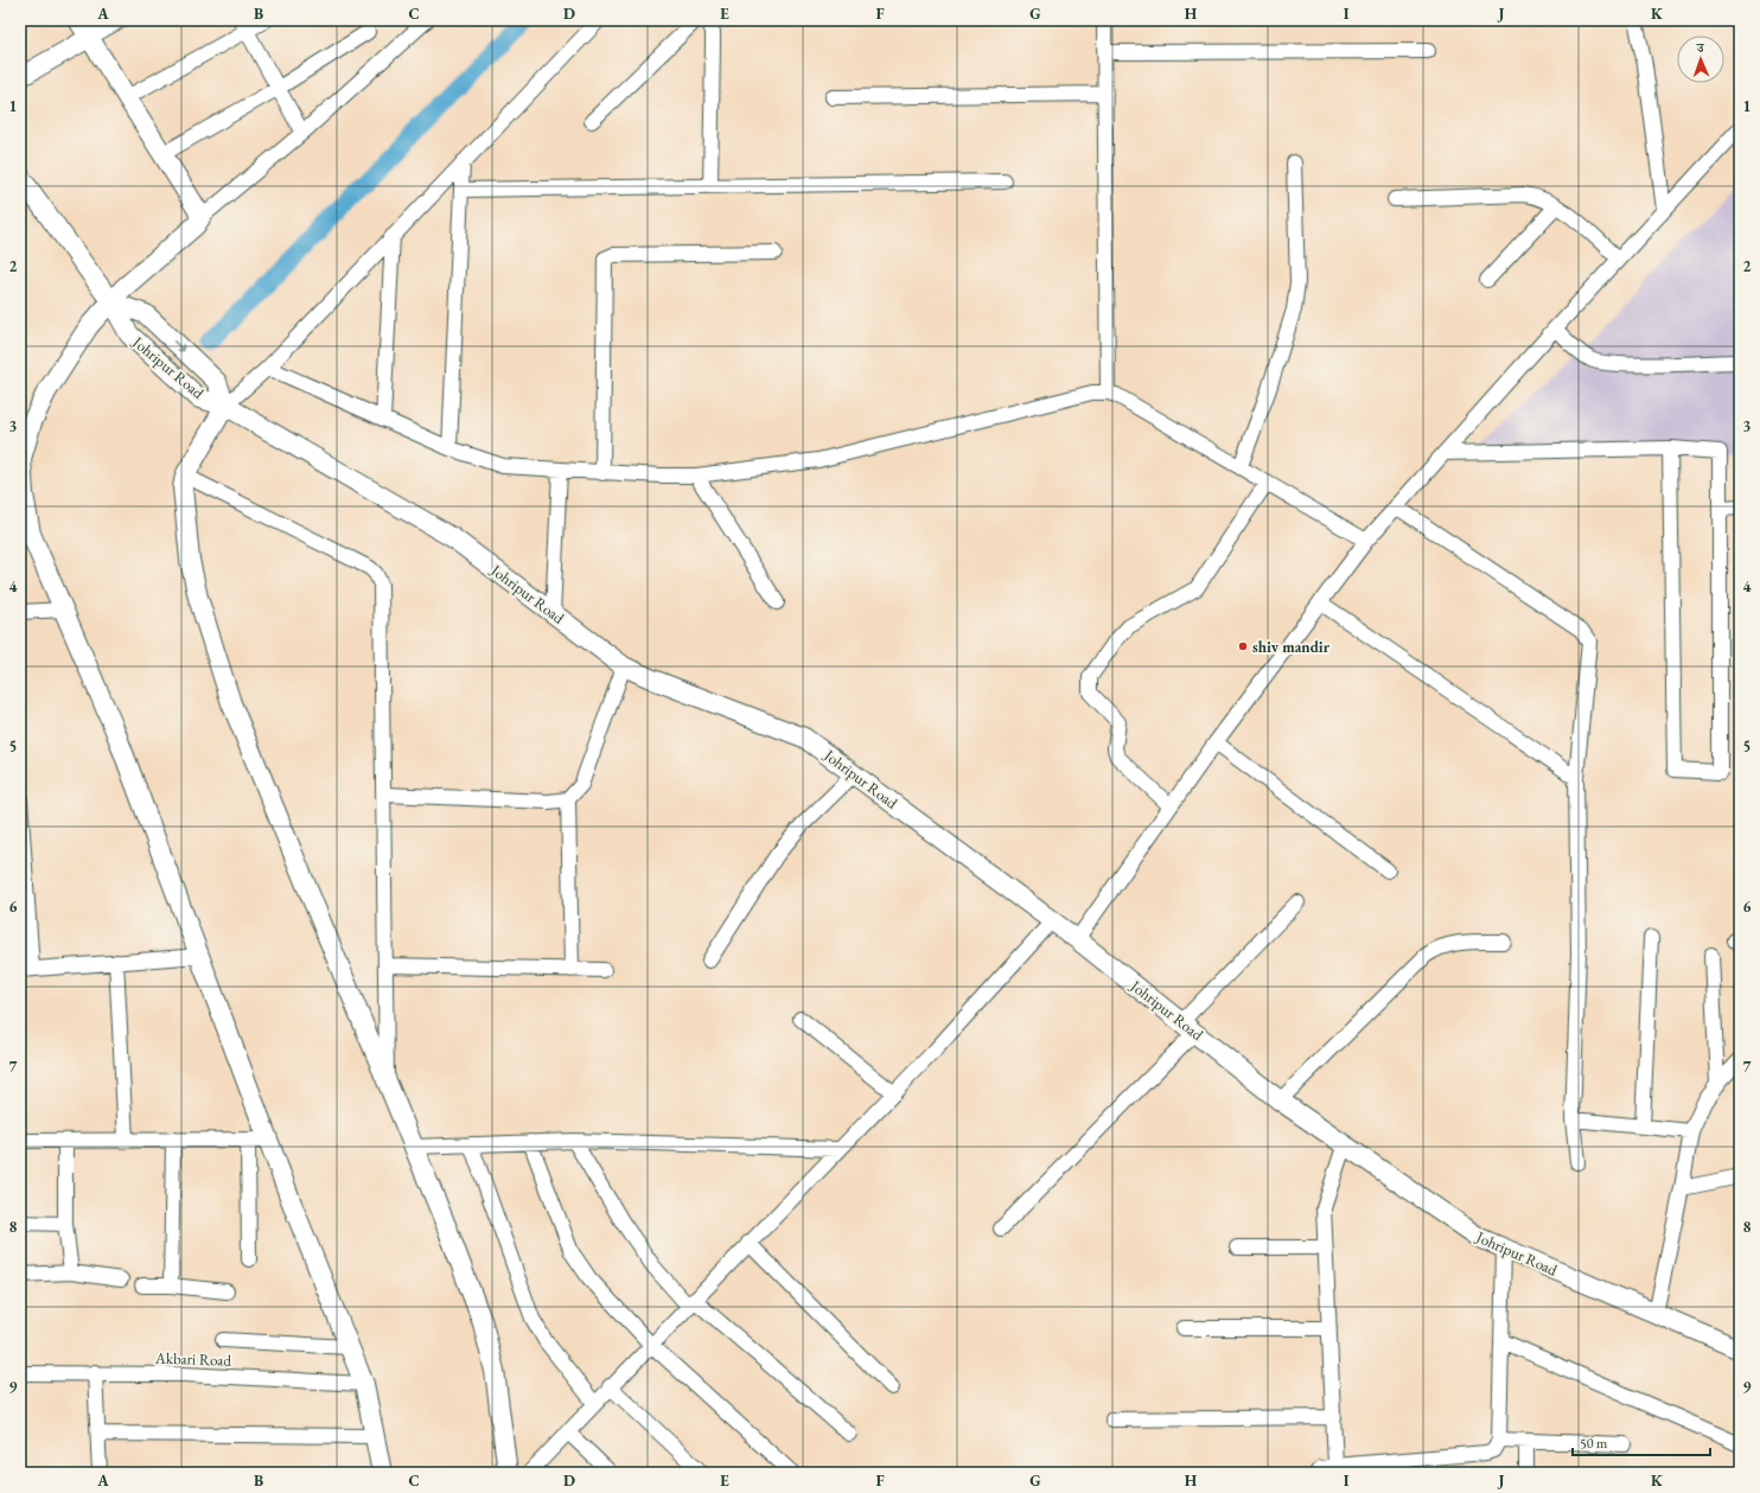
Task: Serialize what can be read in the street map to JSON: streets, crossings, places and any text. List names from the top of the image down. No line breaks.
{"streets":{"street":["Johripur Road","Akbari Road"]},"places":["shiv mandir"],"scale_bar":"50 m","north":"top","grid":{"columns":["A","B","C","D","E","F","G","H","I","J","K"],"rows":["1","2","3","4","5","6","7","8","9"]}}
